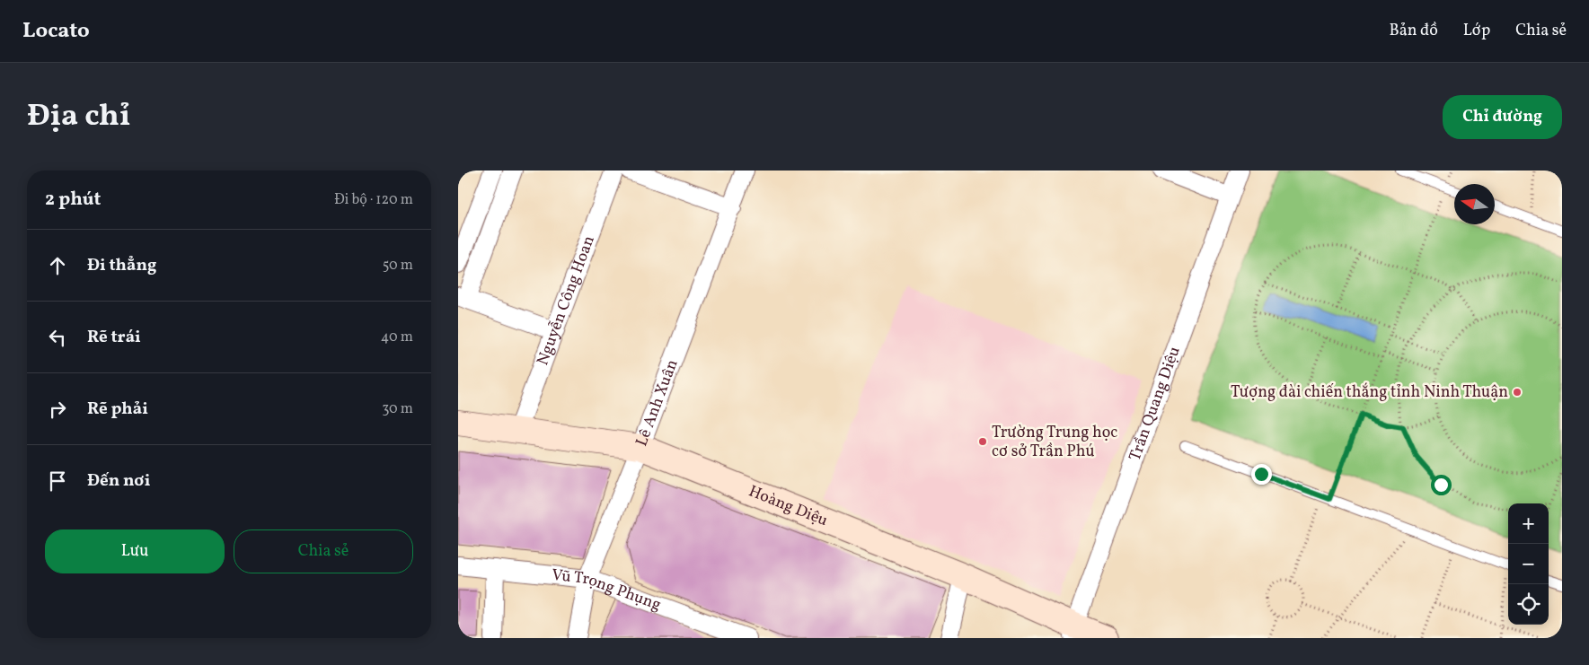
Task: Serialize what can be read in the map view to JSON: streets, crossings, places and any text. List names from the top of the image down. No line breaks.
{"streets":{"street":["Nguyễn Công Hoan","Lê Anh Xuân","Trần Quang Diệu","Hoàng Diệu","Vũ Trọng Phụng"]},"crossings":[["Nguyễn Công Hoan","Hoàng Diệu"],["Lê Anh Xuân","Hoàng Diệu"],["Lê Anh Xuân","Vũ Trọng Phụng"],["Trần Quang Diệu","Hoàng Diệu"]],"places":["Tượng đài chiến thắng tỉnh Ninh Thuận","Trường Trung học cơ sở Trần Phú"],"north":"left","page":{"header":"Locato","nav":["Bản đồ","Lớp","Chia sẻ"],"title":"Địa chỉ","buttons":["Chỉ đường",["Lưu","Chia sẻ"]],"heading":["2 phút","Đi bộ · 120 m"],"list":[["Đi thẳng","50 m"],["Rẽ trái","40 m"],["Rẽ phải","30 m"],"Đến nơi"],"map_buttons":["+","−"]}}
